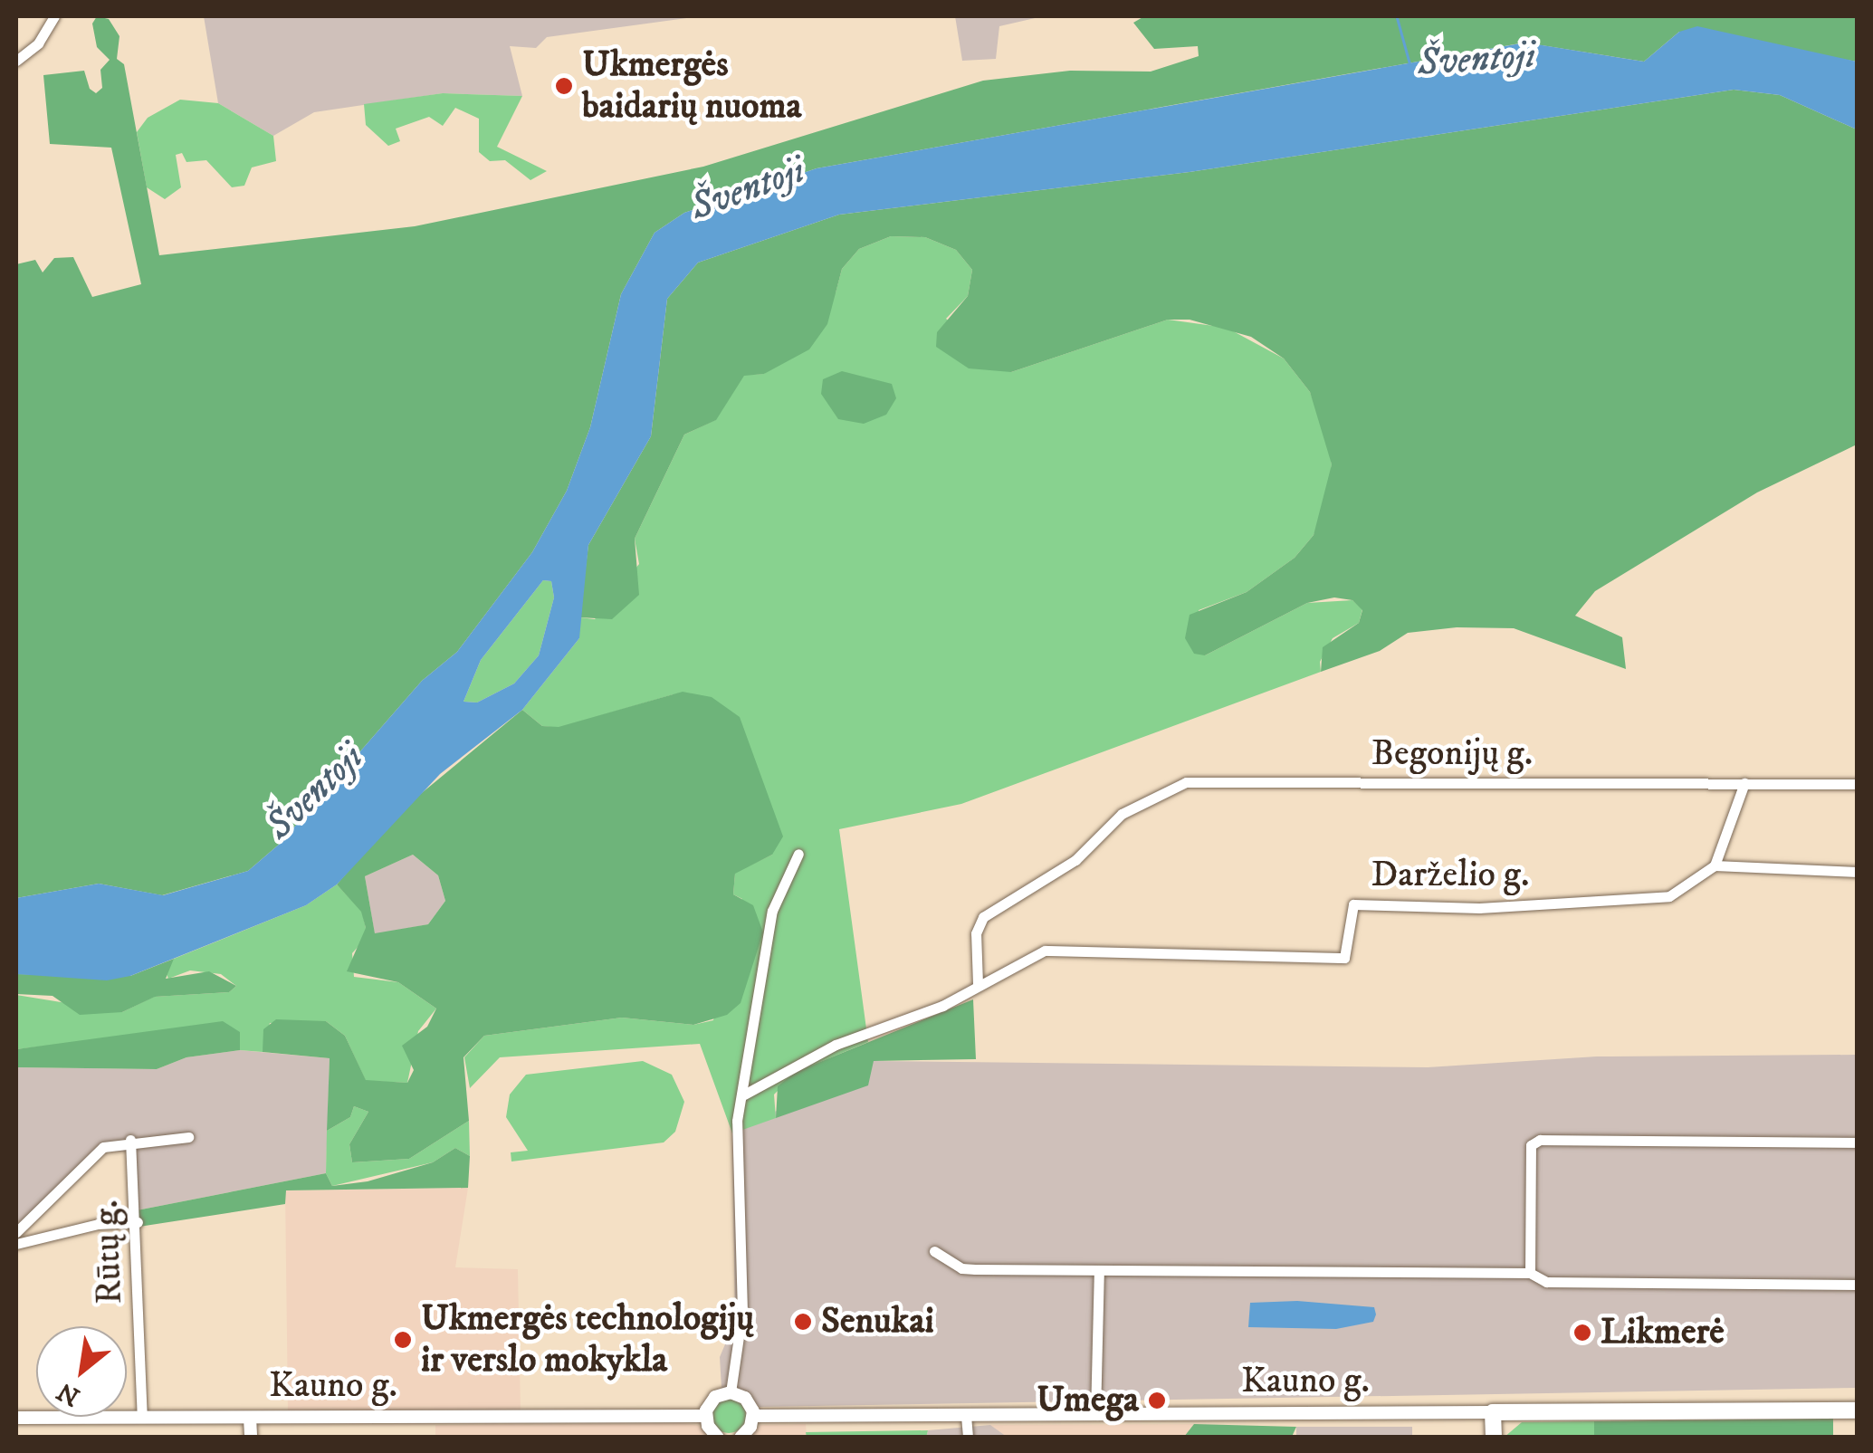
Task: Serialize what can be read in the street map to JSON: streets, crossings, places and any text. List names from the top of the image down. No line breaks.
{"streets":{"highway":["Kauno g."],"street":["Begonijų g.","Darželio g.","Rūtų g."]},"crossings":[["Begonijų g.","Darželio g."],["Rūtų g.","Kauno g."]],"water":["Šventoji"],"places":["Ukmergės baidarių nuoma","Senukai","Likmerė","Ukmergės technologijų ir verslo mokykla","Umega"],"north":"bottom left"}
